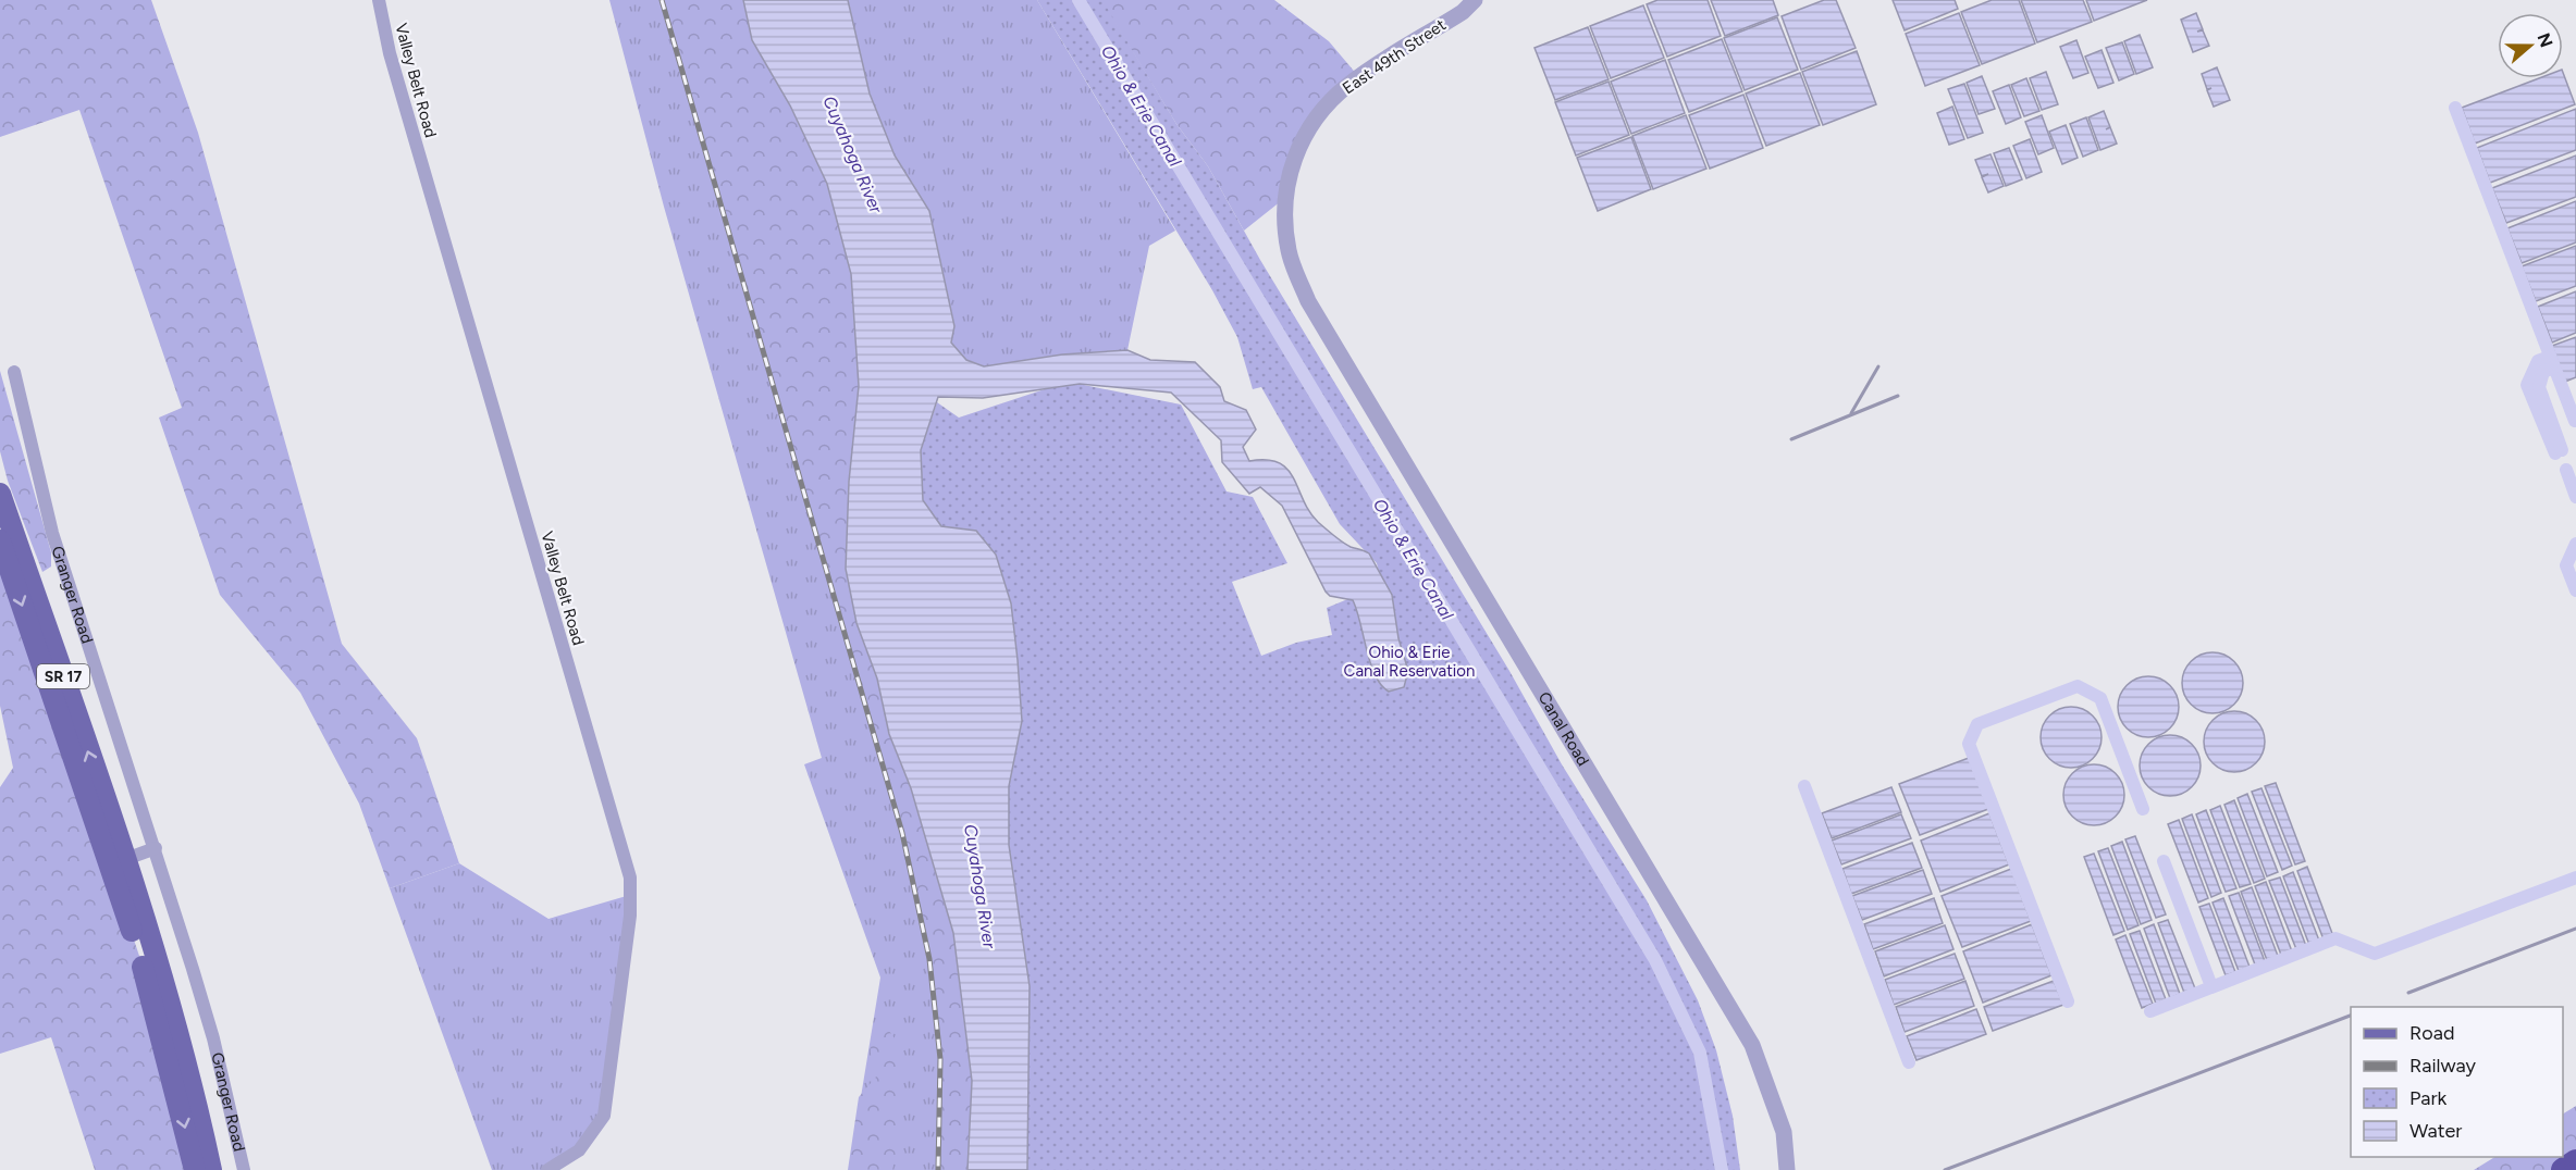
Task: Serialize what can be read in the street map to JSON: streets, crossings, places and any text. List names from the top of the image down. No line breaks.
{"streets":{"main road":["Granger Road","SR 17"],"street":["East 49th Street","Valley Belt Road","Canal Road"]},"crossings":[["East 49th Street","Canal Road"]],"water":["Ohio & Erie Canal","Cuyahoga River"],"parks":["Ohio & Erie Canal Reservation"],"legend":["Road","Railway","Park","Water"],"north":"right"}
